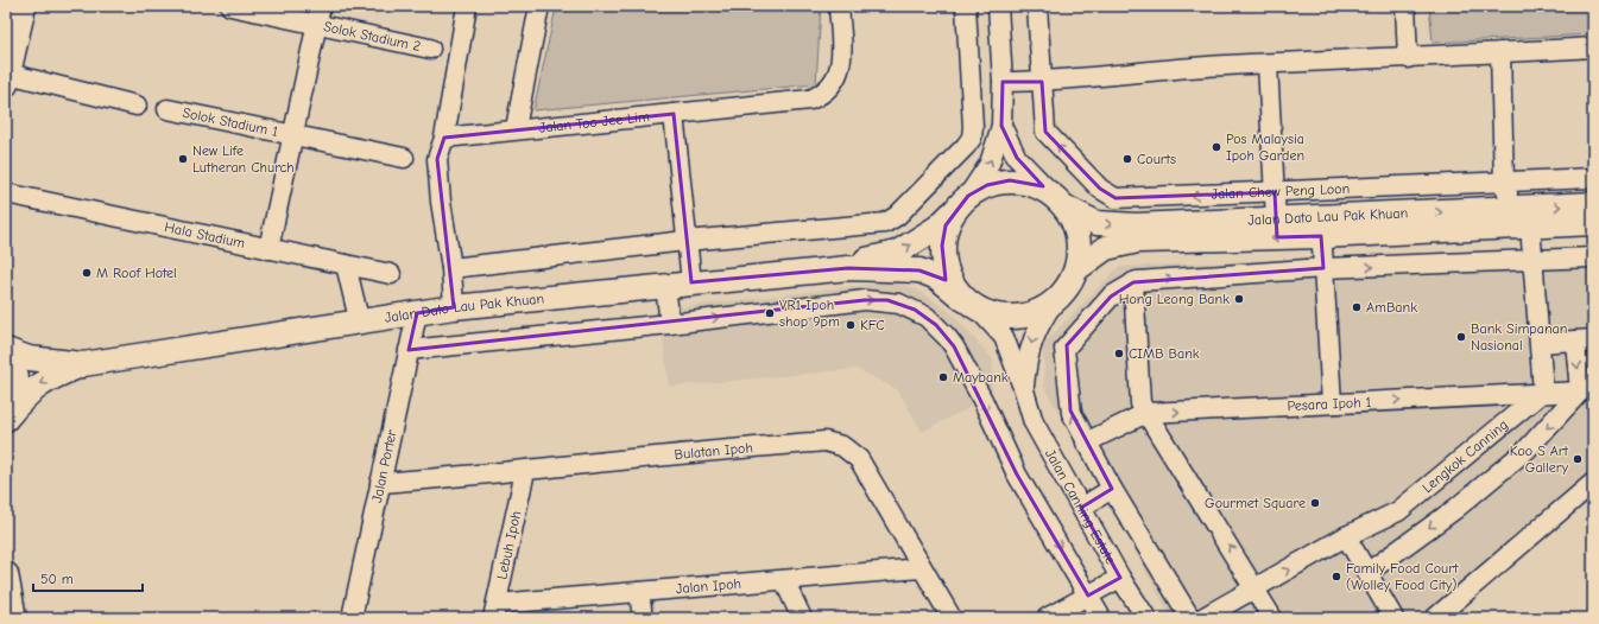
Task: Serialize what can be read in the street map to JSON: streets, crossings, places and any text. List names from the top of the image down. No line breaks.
{"streets":{"main road":["Jalan Dato Lau Pak Khuan"],"street":["Solok Stadium 2","Solok Stadium 1","Jalan Too Jee Lim","Jalan Chew Peng Loon","Hala Stadium","Pesara Ipoh 1","Bulatan Ipoh","Lengkok Canning","Jalan Porter","Jalan Canning Estate","Lebuh Ipoh","Jalan Ipoh"]},"crossings":[["Jalan Dato Lau Pak Khuan","Jalan Porter"],["Jalan Dato Lau Pak Khuan","Jalan Canning Estate"],["Pesara Ipoh 1","Lengkok Canning"],["Bulatan Ipoh","Jalan Porter"],["Bulatan Ipoh","Lebuh Ipoh"],["Bulatan Ipoh","Jalan Ipoh"],["Lebuh Ipoh","Jalan Ipoh"]],"one_way":["Jalan Chew Peng Loon"],"places":["Pos Malaysia Ipoh Garden","New Life Lutheran Church","Courts","M Roof Hotel","Hong Leong Bank","AmBank","VR1 Ipoh shop 9pm","KFC","Bank Simpanan Nasional","CIMB Bank","Maybank","Koo S Art Gallery","Gourmet Square","Family Food Court (Wolley Food City)"],"scale_bar":"50 m"}
